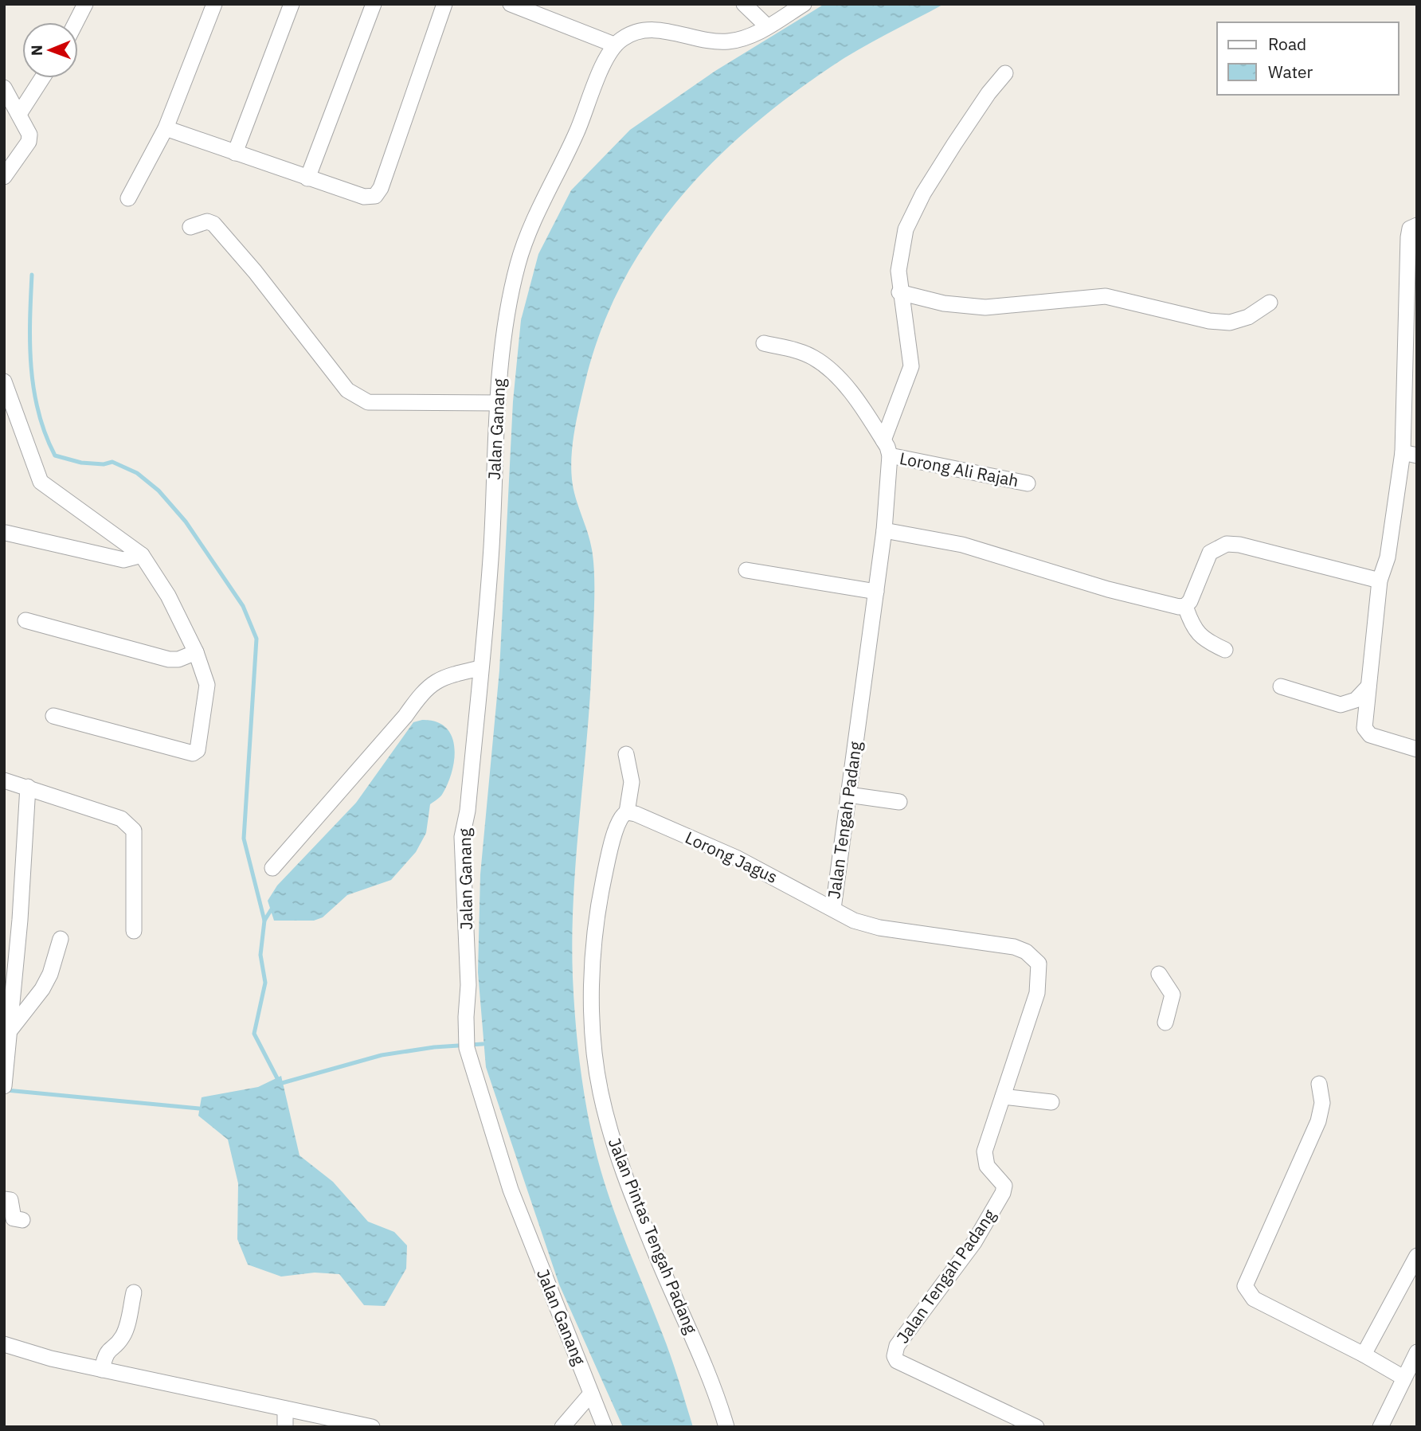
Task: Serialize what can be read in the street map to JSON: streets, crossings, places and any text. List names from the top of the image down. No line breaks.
{"streets":{"street":["Jalan Ganang","Lorong Ali Rajah","Jalan Tengah Padang","Lorong Jagus","Jalan Pintas Tengah Padang"]},"crossings":[["Lorong Ali Rajah","Jalan Tengah Padang"],["Jalan Tengah Padang","Lorong Jagus"],["Lorong Jagus","Jalan Pintas Tengah Padang"]],"legend":["Road","Water"],"north":"left"}
